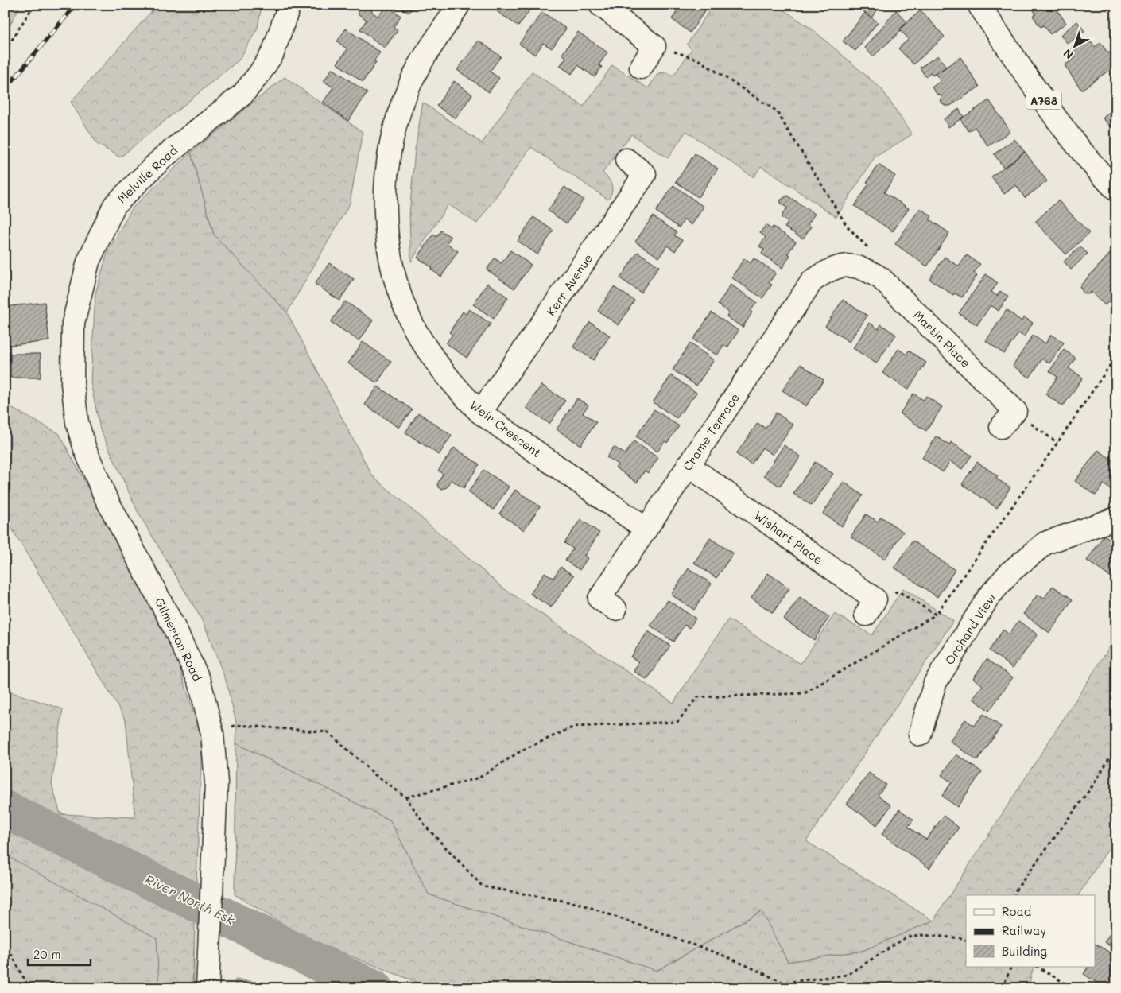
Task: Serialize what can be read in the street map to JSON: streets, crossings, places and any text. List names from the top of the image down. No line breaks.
{"streets":{"street":["A768","Melville Road","Kerr Avenue","Martin Place","Weir Crescent","Crame Terrace","Wishart Place","Orchard View","Gilmerton Road"]},"crossings":[["Melville Road","Gilmerton Road"],["Kerr Avenue","Weir Crescent"],["Martin Place","Crame Terrace"],["Weir Crescent","Crame Terrace"],["Crame Terrace","Wishart Place"]],"water":["River North Esk"],"legend":["Road","Railway","Building"],"scale_bar":"20 m","north":"bottom left"}
